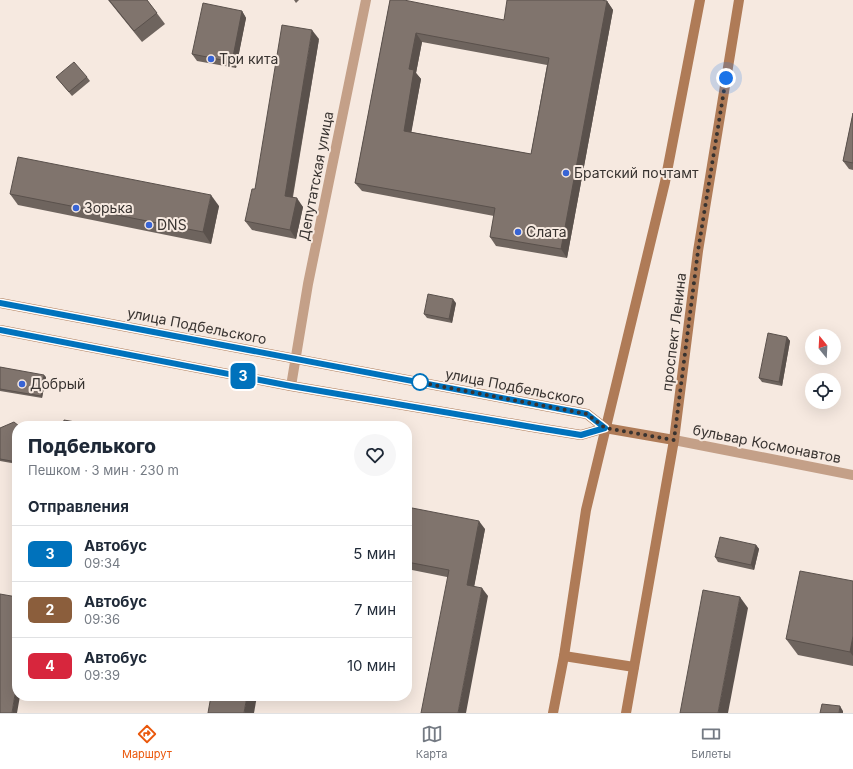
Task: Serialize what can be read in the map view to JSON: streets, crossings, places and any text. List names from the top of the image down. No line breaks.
{"streets":{"main road":["улица Подбельского","проспект Ленина","бульвар Космонавтов"],"street":["Депутатская улица"]},"crossings":[["Депутатская улица","улица Подбельского"],["улица Подбельского","бульвар Космонавтов"],["проспект Ленина","бульвар Космонавтов"]],"places":["Три кита","Братский почтамт","Зорька","DNS","Слата","Добрый"],"lines":["bus line 3"],"north":"top","page":{"on_map":"3","heading":[["Подбелького","Пешком · 3 мин · 230 m"],"Отправления"],"list":[{"mark":"3","name":"Автобус","note":"09:34","value":"5 мин"},{"mark":"2","name":"Автобус","note":"09:36","value":"7 мин"},{"mark":"4","name":"Автобус","note":"09:39","value":"10 мин"}],"tabs":["Маршрут","Карта","Билеты"]}}
